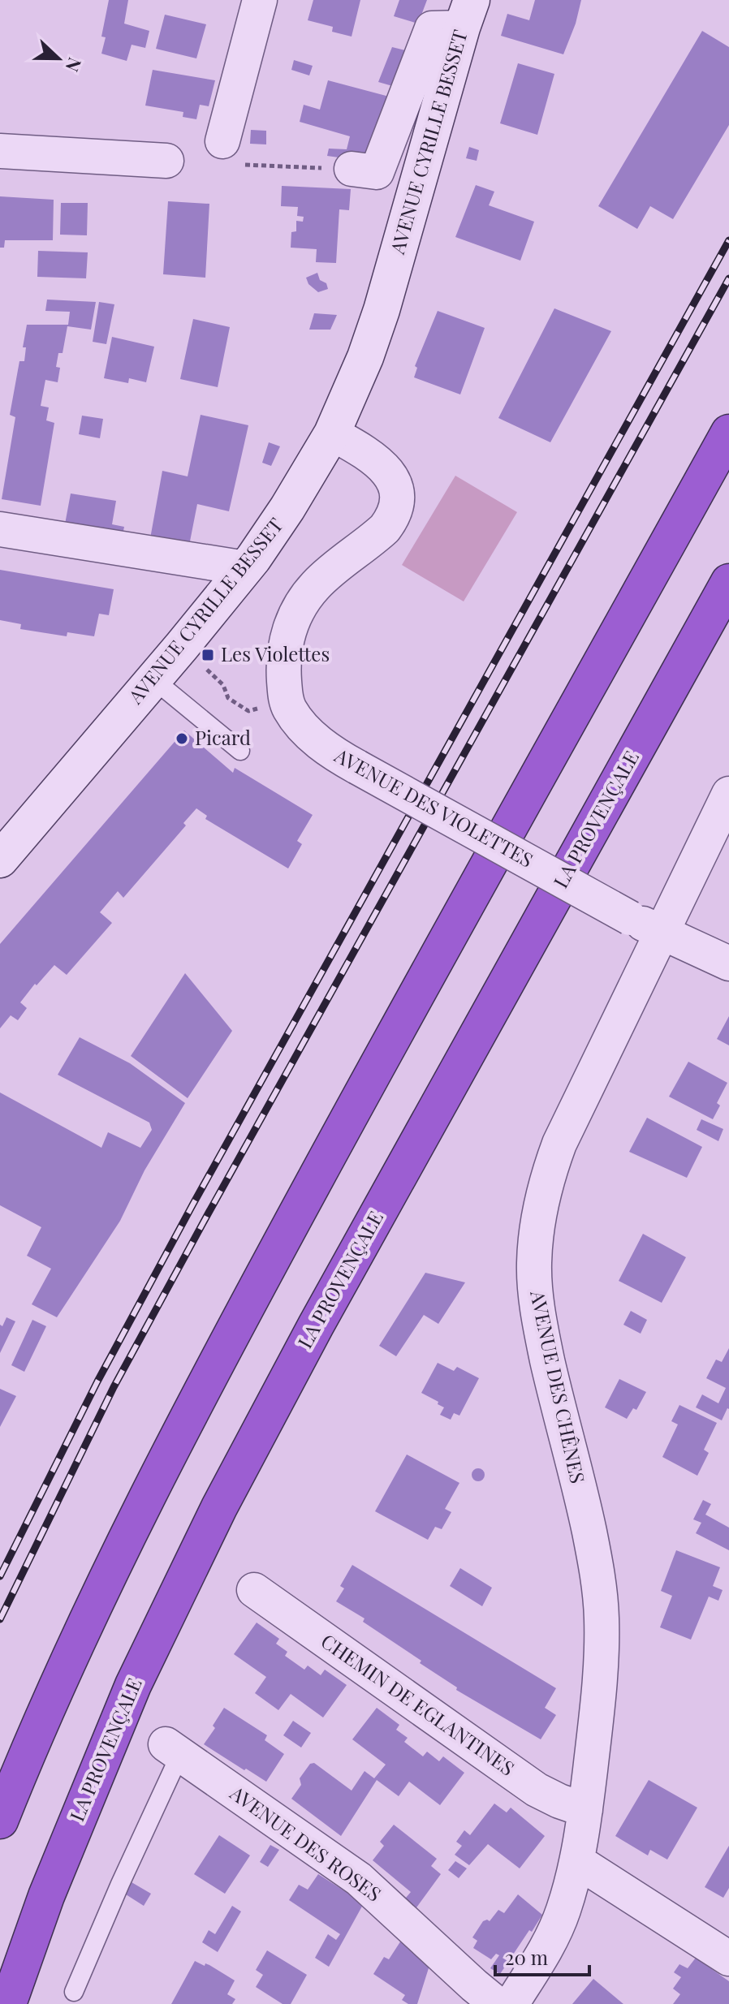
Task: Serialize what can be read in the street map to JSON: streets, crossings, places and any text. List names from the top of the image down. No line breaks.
{"streets":{"highway":["LA PROVENÇALE"],"main road":["AVENUE CYRILLE BESSET"],"street":["AVENUE DES VIOLETTES","AVENUE DES CHÊNES","CHEMIN DE EGLANTINES","AVENUE DES ROSES"]},"crossings":[["AVENUE DES VIOLETTES","AVENUE DES CHÊNES"],["AVENUE DES CHÊNES","CHEMIN DE EGLANTINES"]],"places":{"transit":["Les Violettes"],"other":["Picard"]},"scale_bar":"20 m","north":"right"}
